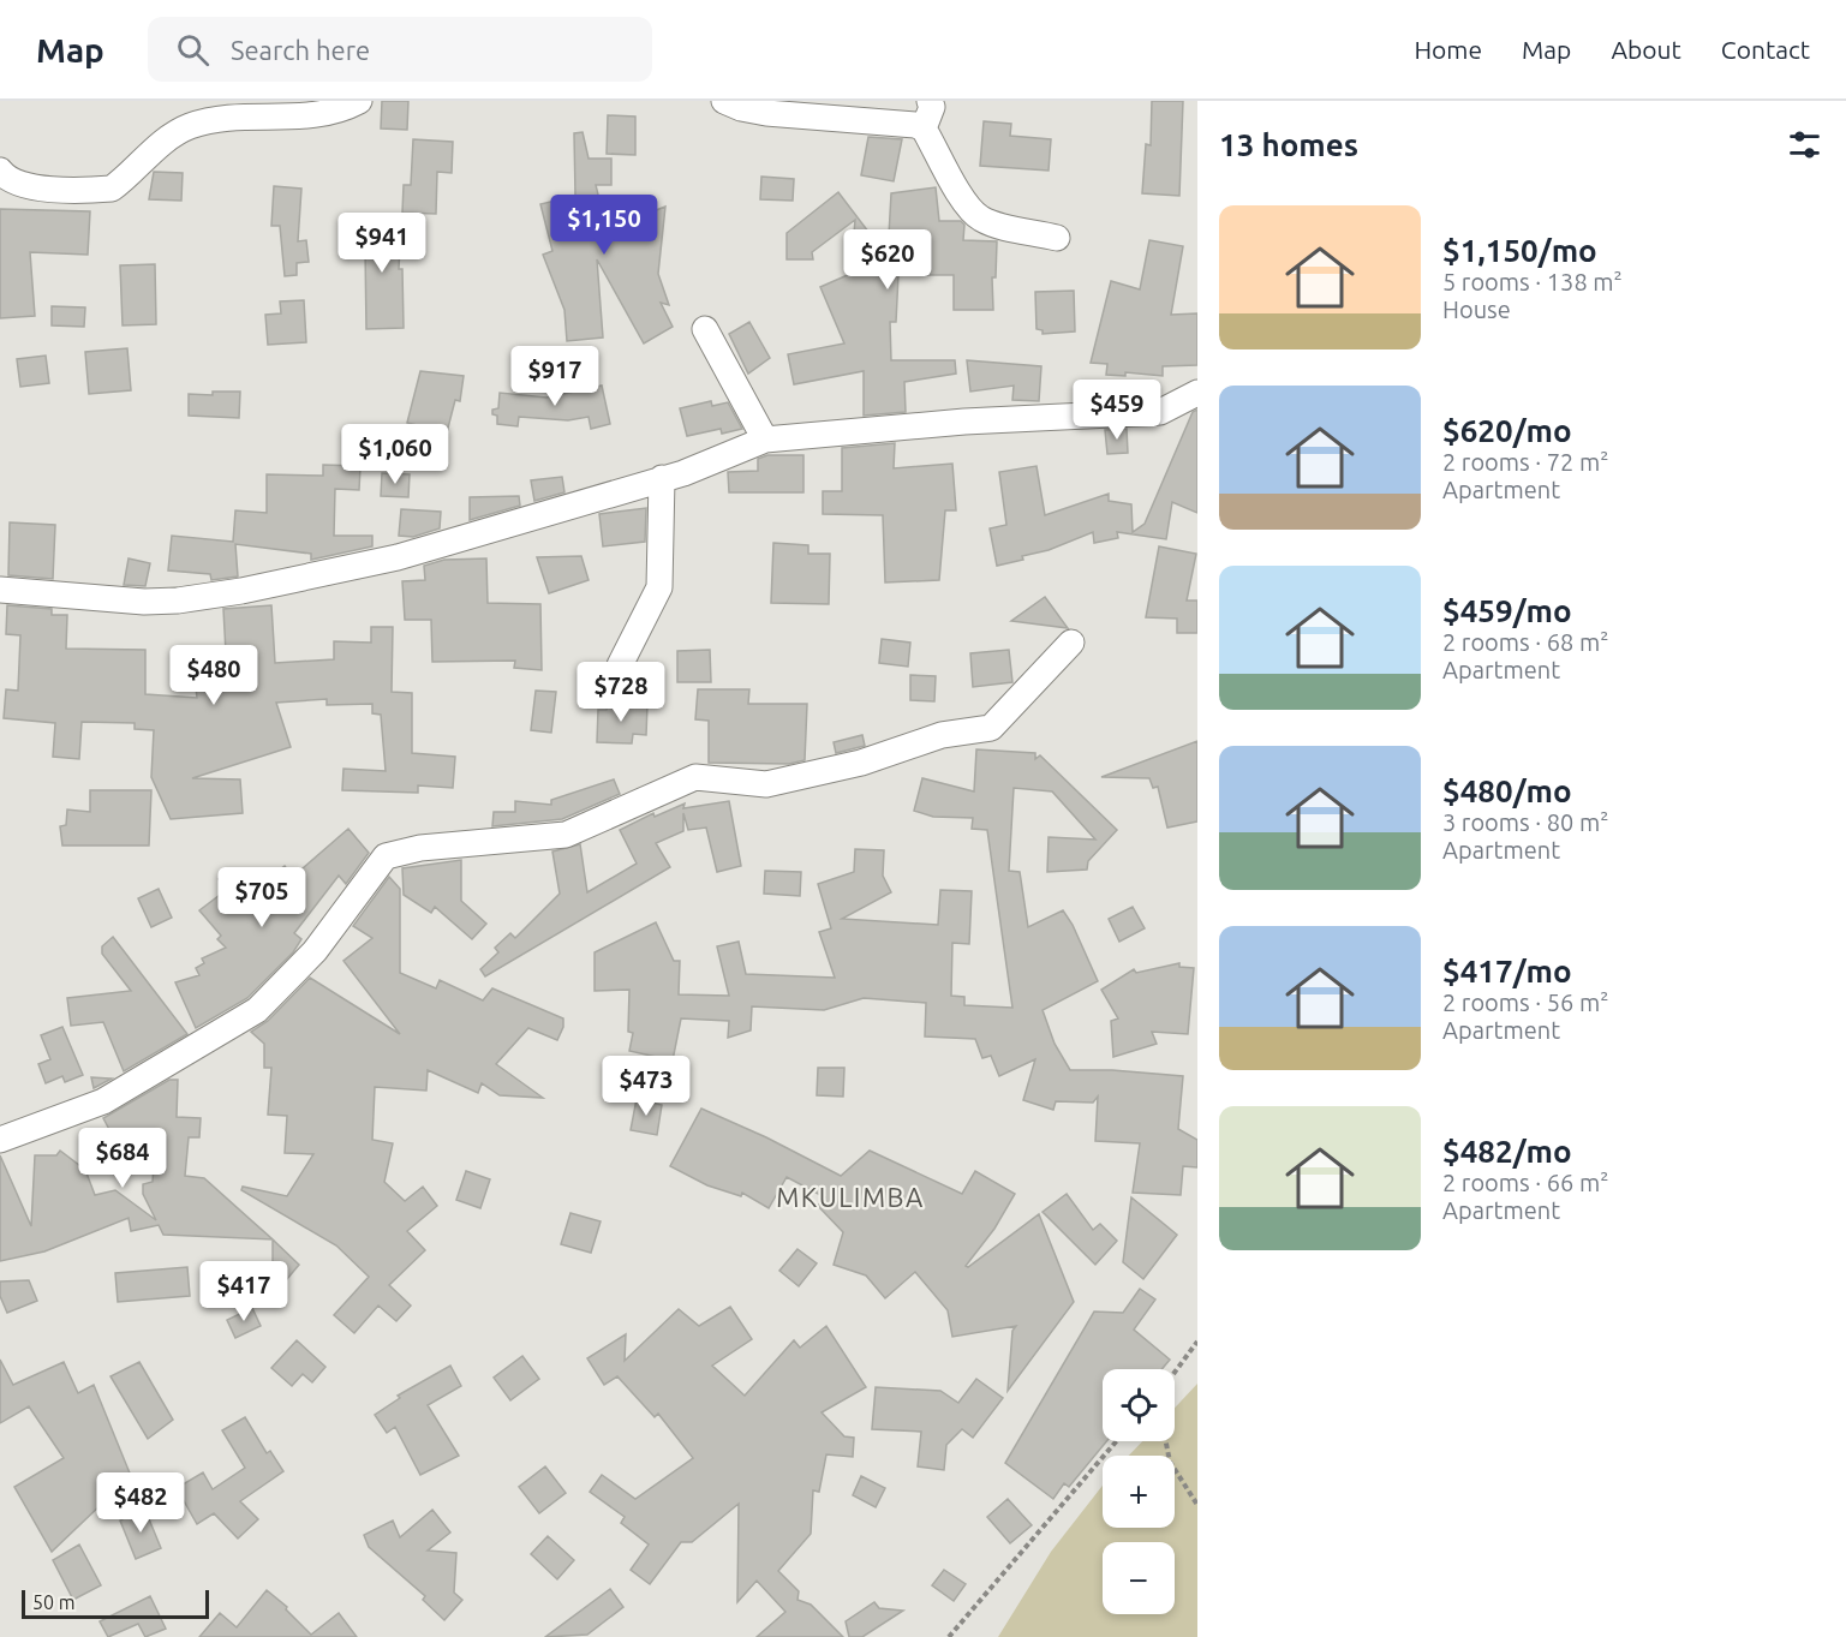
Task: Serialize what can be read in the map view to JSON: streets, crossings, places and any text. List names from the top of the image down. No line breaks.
{"districts":["MKULIMBA"],"scale_bar":"50 m","page":{"header":"Map","search":"Search here","nav":["Home","Map","About","Contact"],"heading":"13 homes","list":[{"name":"$1,150/mo","note":"5 rooms · 138 m² · House"},{"name":"$620/mo","note":"2 rooms · 72 m² · Apartment"},{"name":"$459/mo","note":"2 rooms · 68 m² · Apartment"},{"name":"$480/mo","note":"3 rooms · 80 m² · Apartment"},{"name":"$417/mo","note":"2 rooms · 56 m² · Apartment"},{"name":"$482/mo","note":"2 rooms · 66 m² · Apartment"}],"price":["$1,150","$941","$620","$917","$459","$1,060","$480","$728","$705","$473","$684","$417","$482"],"map_buttons":["+","−"],"scale":"50 m"}}
